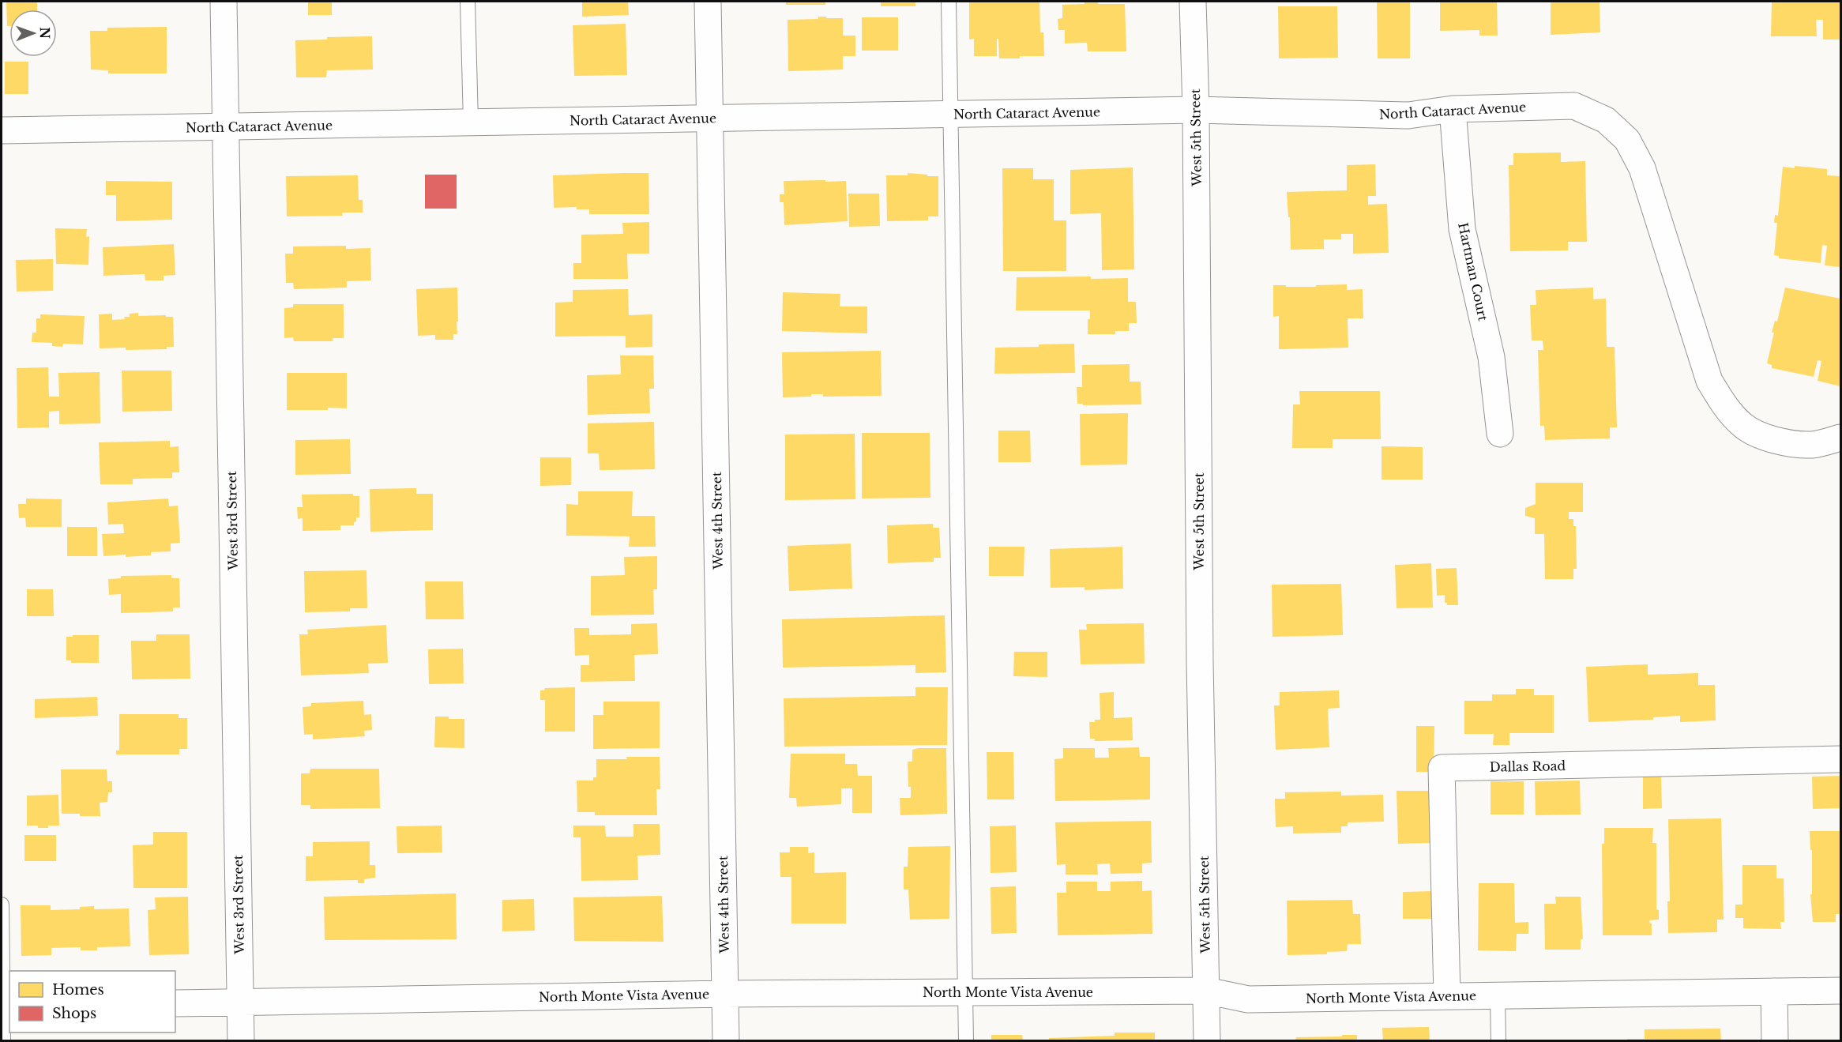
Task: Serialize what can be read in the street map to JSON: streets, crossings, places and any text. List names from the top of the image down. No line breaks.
{"streets":{"street":["North Cataract Avenue","West 5th Street","Hartman Court","West 3rd Street","West 4th Street","Dallas Road","North Monte Vista Avenue"]},"crossings":[["North Cataract Avenue","West 5th Street"],["North Cataract Avenue","Hartman Court"],["North Cataract Avenue","West 3rd Street"],["North Cataract Avenue","West 4th Street"],["West 5th Street","North Monte Vista Avenue"],["West 3rd Street","North Monte Vista Avenue"],["West 4th Street","North Monte Vista Avenue"],["Dallas Road","North Monte Vista Avenue"]],"legend":["Homes","Shops"],"north":"right"}
